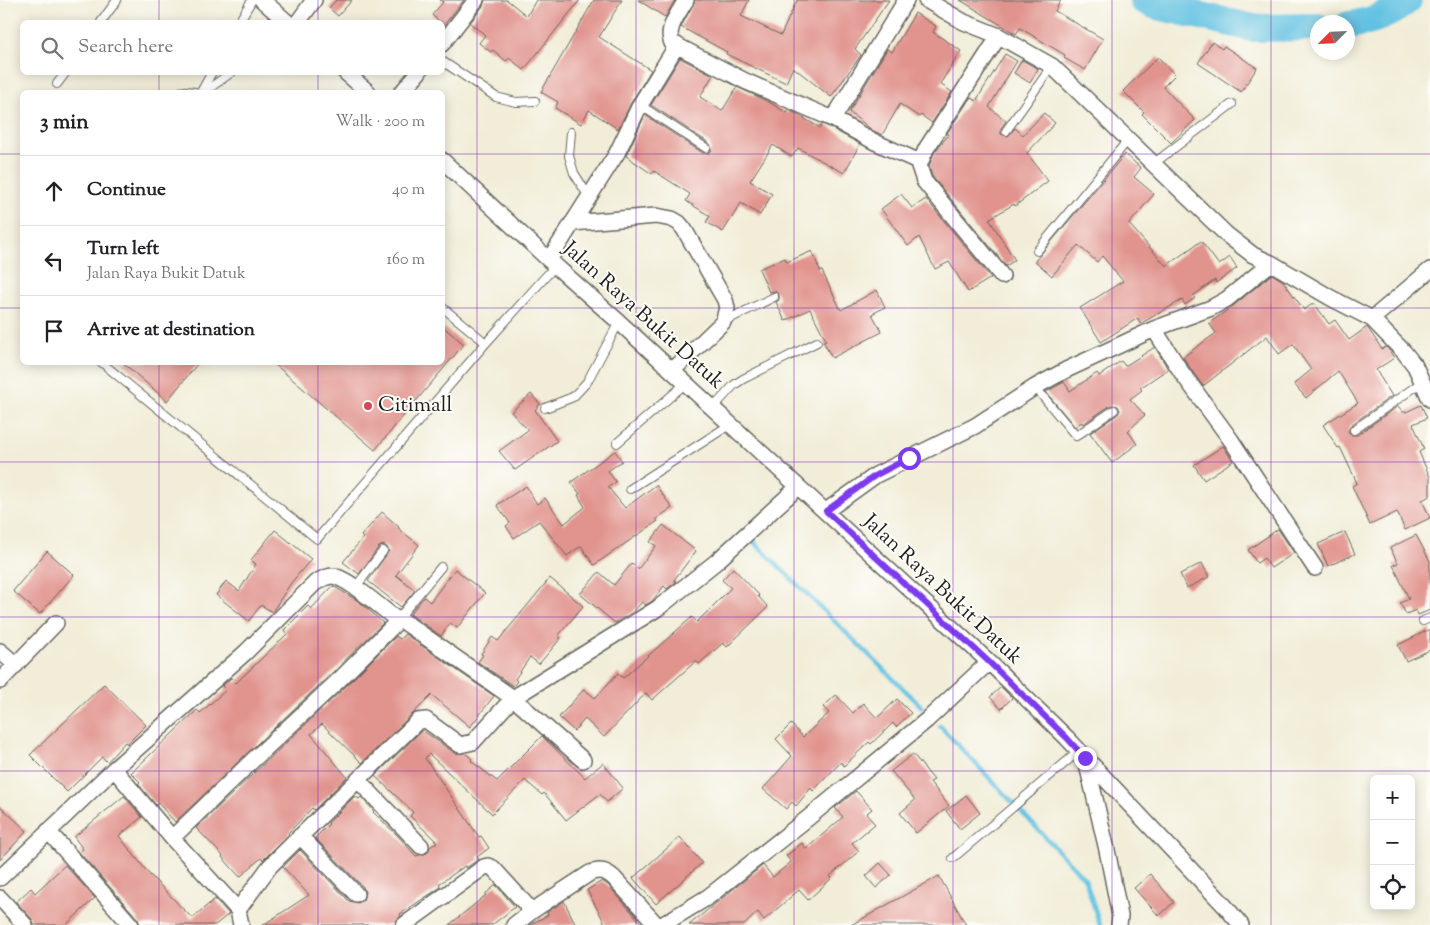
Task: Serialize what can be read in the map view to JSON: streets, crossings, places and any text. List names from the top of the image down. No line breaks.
{"streets":{"street":["Jalan Raya Bukit Datuk"]},"places":["Citimall"],"north":"bottom left","page":{"search":"Search here","heading":["3 min","Walk · 200 m"],"list":[["Continue","40 m"],["Turn left","Jalan Raya Bukit Datuk","160 m"],"Arrive at destination"],"map_buttons":["+","−"]}}
